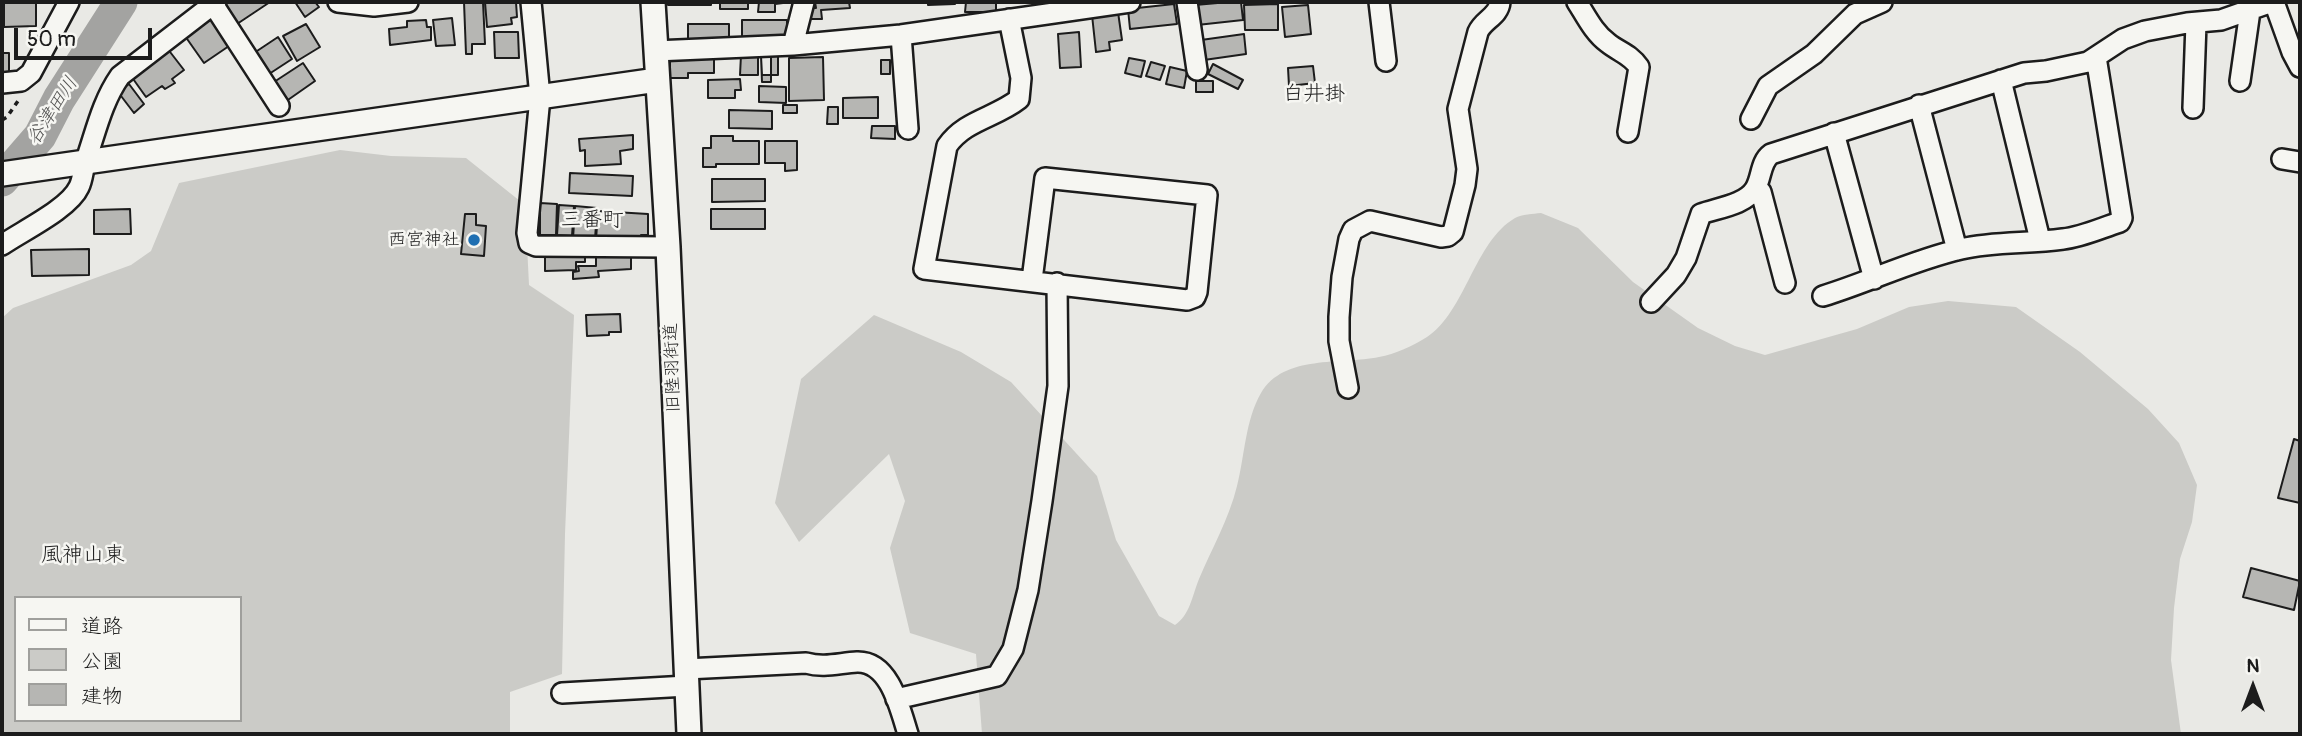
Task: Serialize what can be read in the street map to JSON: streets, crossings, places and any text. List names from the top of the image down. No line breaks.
{"streets":{"street":["旧陸羽街道"]},"districts":["白井掛","三番町","風神山東"],"water":["谷津田川"],"places":["西宮神社"],"legend":["道路","公園","建物"],"scale_bar":"50 m","north":"top"}
